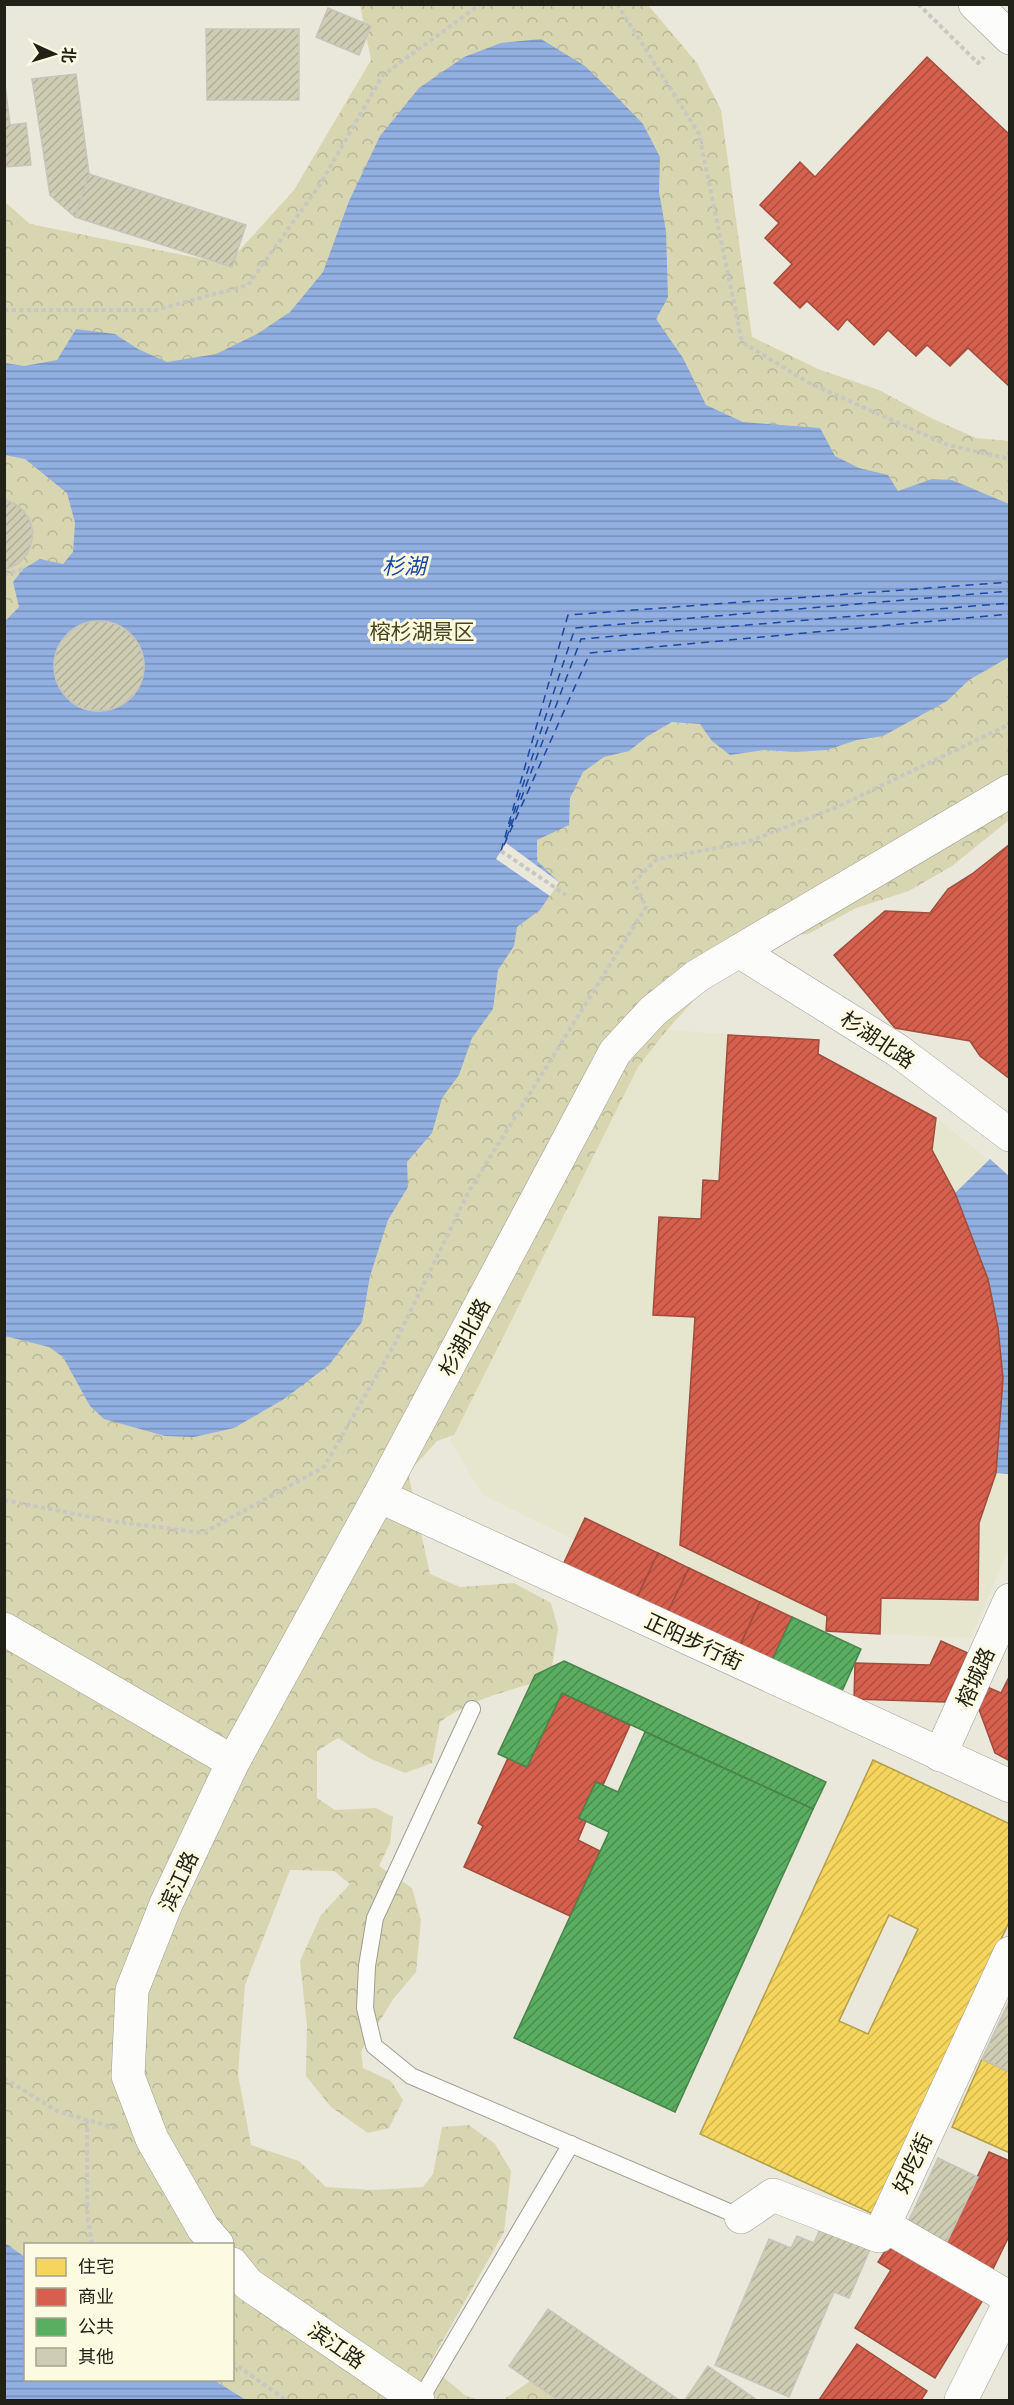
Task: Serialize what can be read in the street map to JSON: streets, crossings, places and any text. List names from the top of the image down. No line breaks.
{"streets":{"main road":["杉湖北路","正阳步行街","榕城路","滨江路","好吃街"]},"crossings":[["杉湖北路","正阳步行街"],["杉湖北路","滨江路"],["正阳步行街","榕城路"]],"water":["杉湖"],"parks":["榕杉湖景区"],"legend":["住宅","商业","公共","其他"],"north":"right"}
